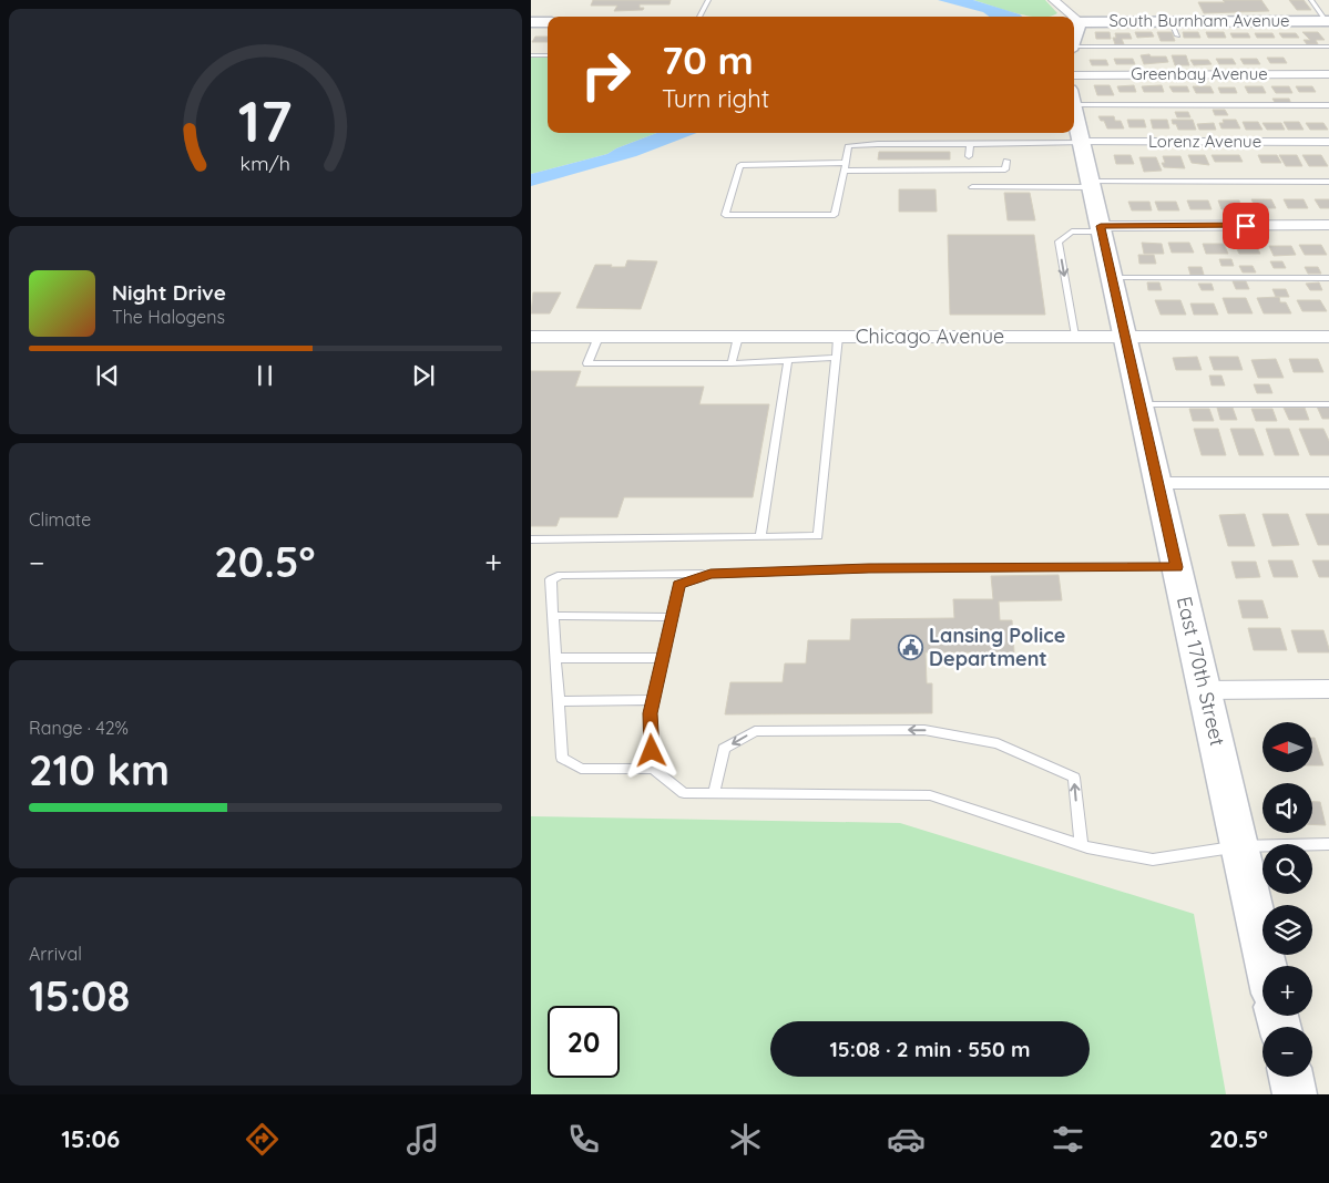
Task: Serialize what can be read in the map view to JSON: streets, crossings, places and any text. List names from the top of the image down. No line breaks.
{"streets":{"street":["South Burnham Avenue","Greenbay Avenue","Lorenz Avenue","Chicago Avenue","East 170th Street"]},"crossings":[["Lorenz Avenue","East 170th Street"],["Chicago Avenue","East 170th Street"]],"places":{"public building":["Lansing Police Department"]},"north":"left","page":{"turn":["70 m","Turn right"],"song":["Night Drive","The Halogens"],"tile":["Climate",["Range · 42%","210 km"],["Arrival","15:08"]],"heat":["−","20.5°","+"],"map_buttons":["+","−"],"limit":"20","trip":"15:08 · 2 min · 550 m","tabs":["15:06","20.5°"],"gauge":["17","km/h"]}}
